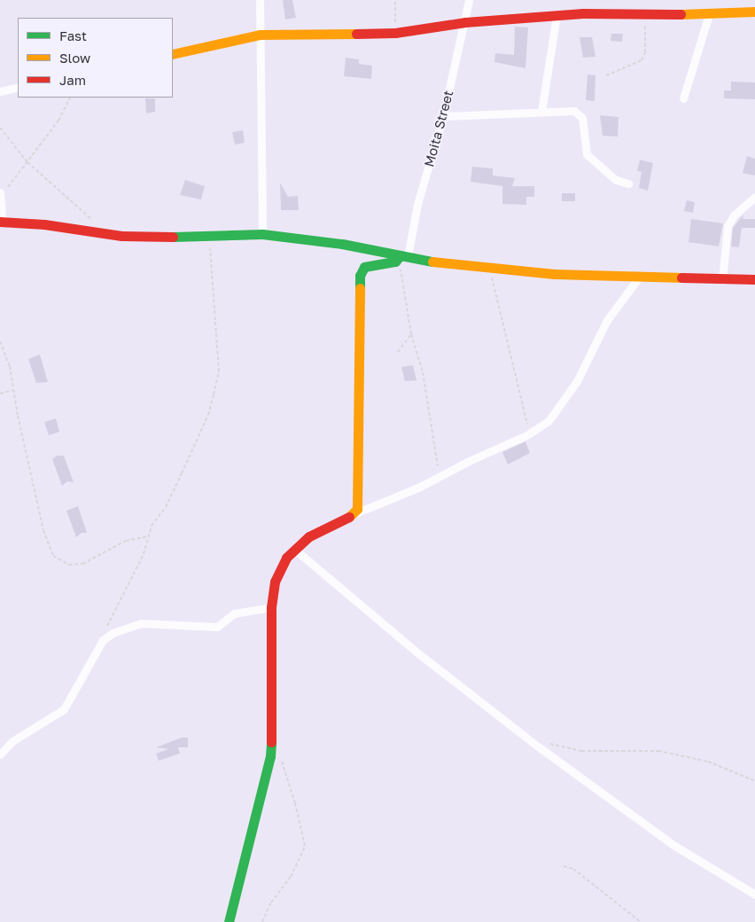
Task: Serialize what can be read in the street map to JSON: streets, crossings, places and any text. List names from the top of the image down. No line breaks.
{"streets":{"street":["Moita Street"]},"legend":["Fast","Slow","Jam"]}
